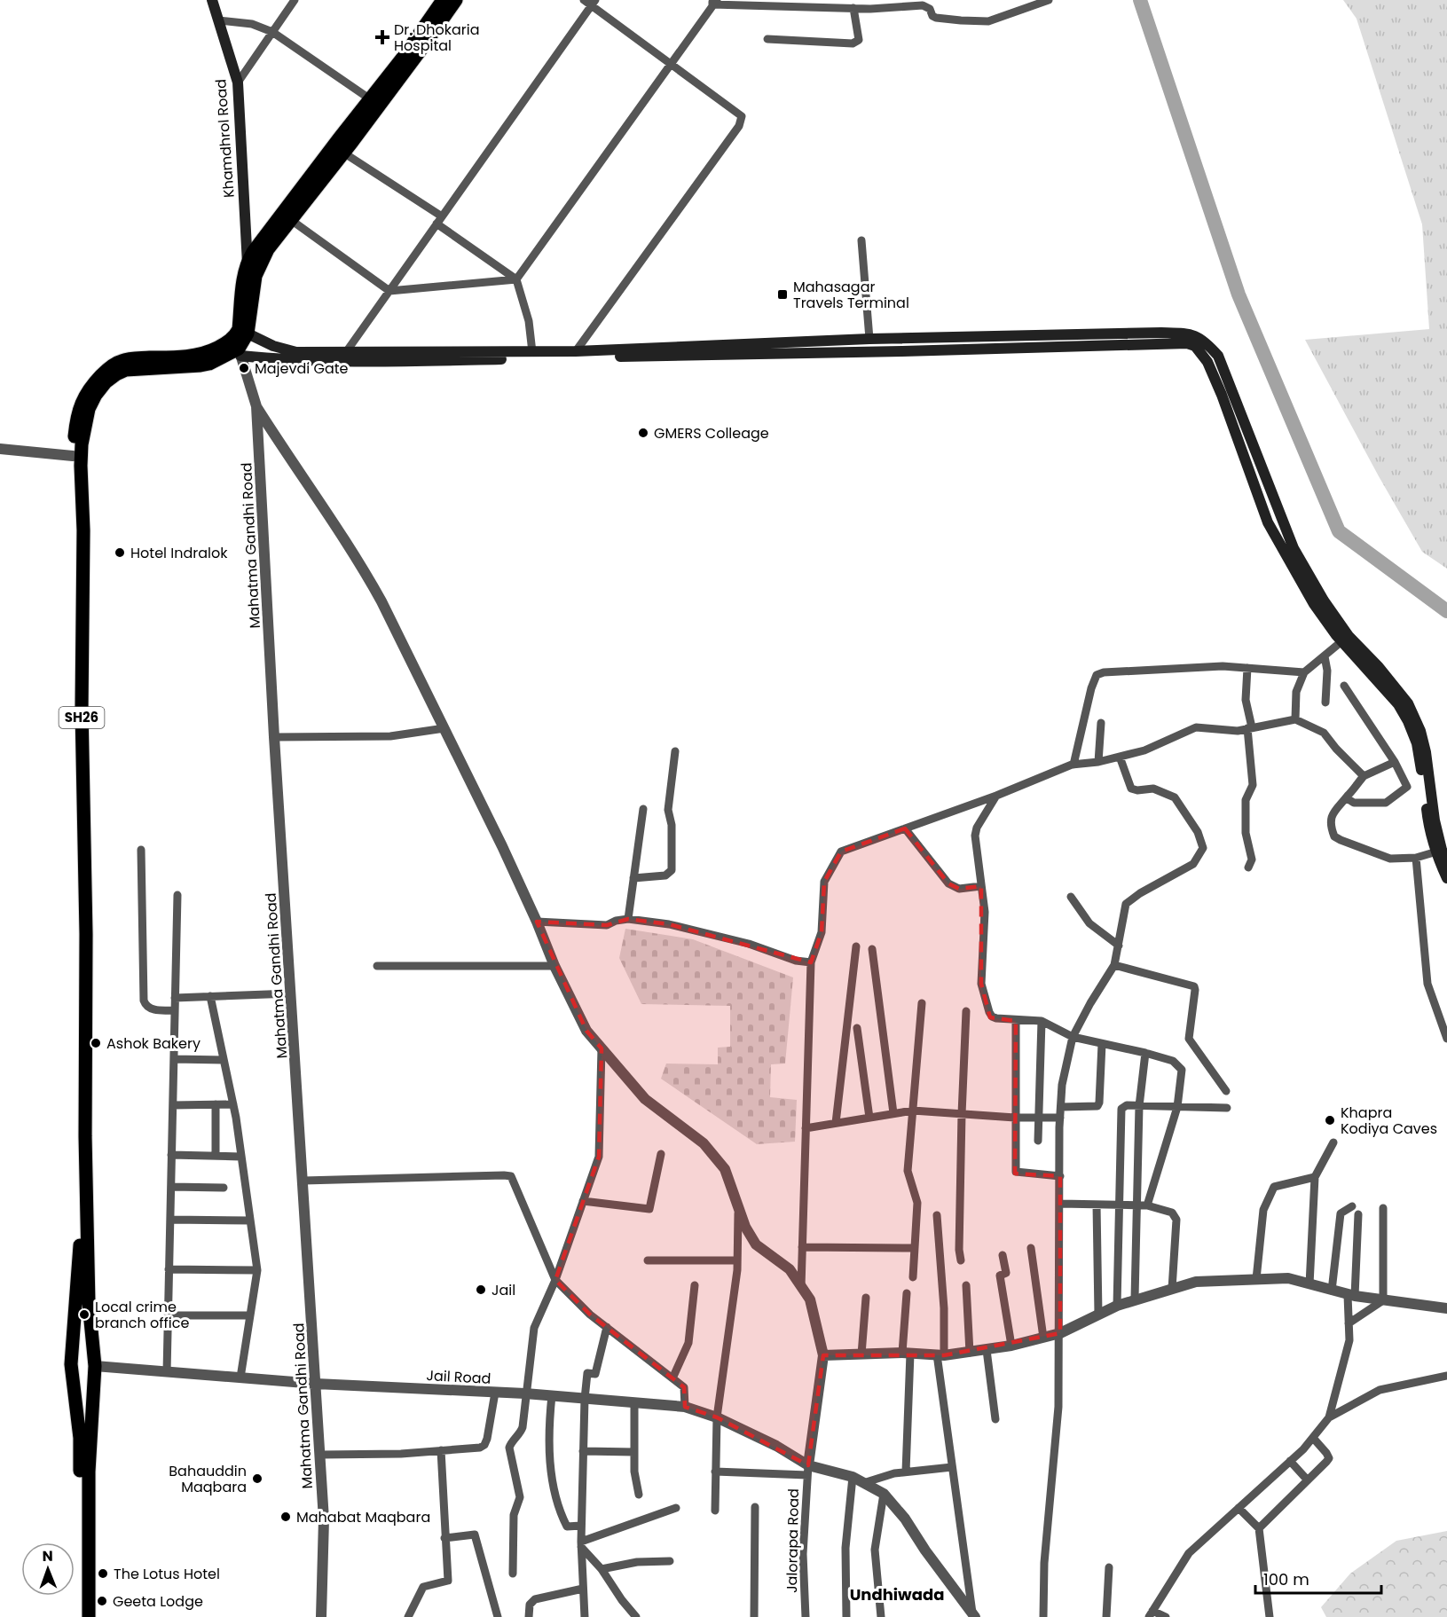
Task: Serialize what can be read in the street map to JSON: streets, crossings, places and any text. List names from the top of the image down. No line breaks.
{"streets":{"main road":["Khamdhrol Road","SH26"],"street":["Mahatma Gandhi Road","Jail Road","Jalorapa Road"]},"crossings":[["Mahatma Gandhi Road","SH26"],["Mahatma Gandhi Road","Jail Road"],["SH26","Jail Road"],["Jail Road","Jalorapa Road"]],"districts":["Undhiwada"],"places":{"health":["Dr. Dhokaria Hospital"],"transit":["Mahasagar Travels Terminal"],"other":["Majevdi Gate","GMERS Colleage","Hotel Indralok","Ashok Bakery","Khapra Kodiya Caves","Jail","Local crime branch office","Bahauddin Maqbara","Mahabat Maqbara","The Lotus Hotel","Geeta Lodge"]},"scale_bar":"100 m","north":"top"}
